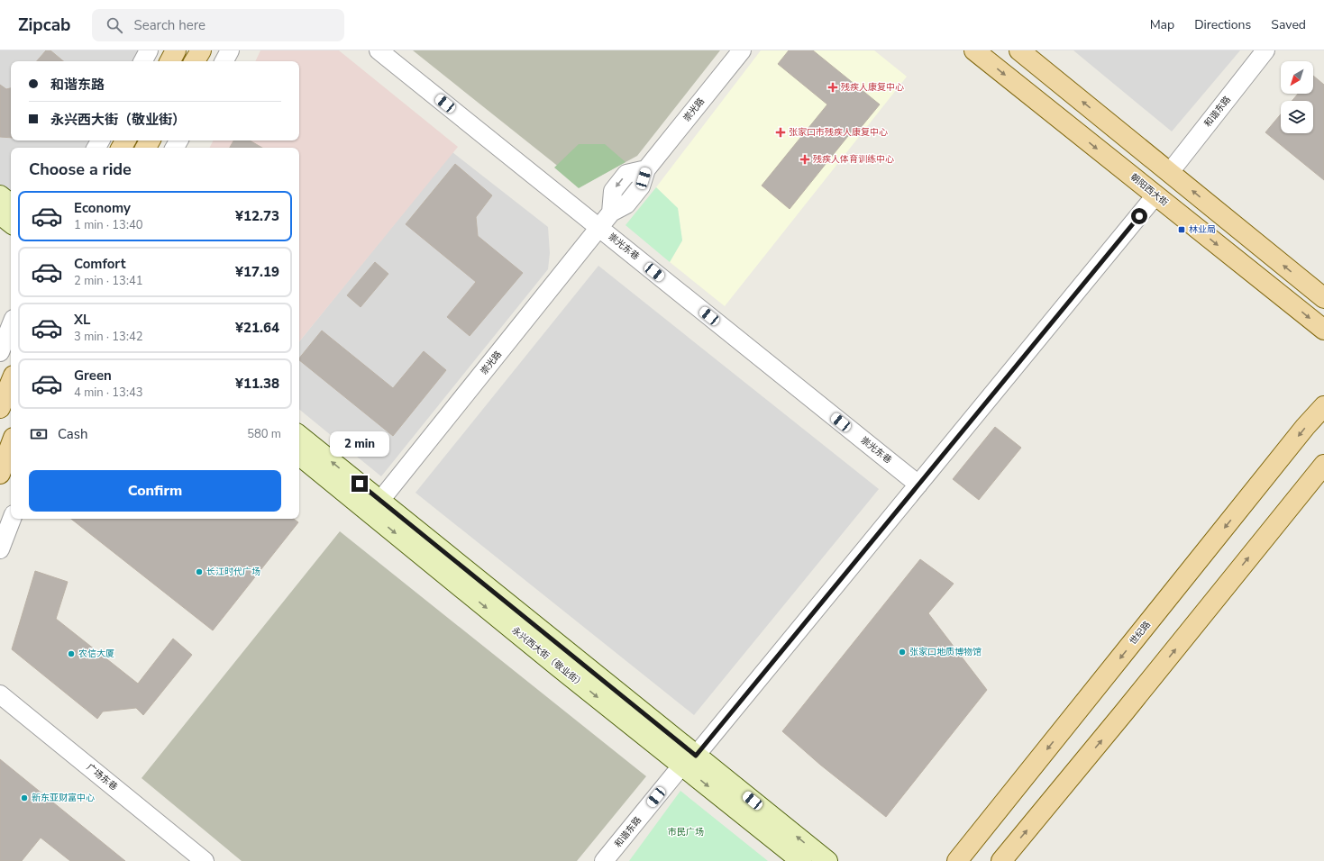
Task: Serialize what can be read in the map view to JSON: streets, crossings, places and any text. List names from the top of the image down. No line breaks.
{"streets":{"main road":["朝阳西大街","世纪路","永兴西大街（敬业街）"],"street":["崇光路","和谐东路","崇光东巷","广场东巷"]},"crossings":[["崇光路","崇光东巷"],["崇光路","永兴西大街（敬业街）"],["和谐东路","朝阳西大街"],["和谐东路","崇光东巷"],["和谐东路","永兴西大街（敬业街）"]],"parks":["市民广场"],"places":{"health":["残疾人康复中心","张家口市残疾人康复中心","残疾人体育训练中心"],"transit":["林业局"],"other":["长江时代广场","张家口地质博物馆","农信大厦","新东亚财富中心"]},"north":"bottom left","page":{"header":"Zipcab","search":"Search here","nav":["Map","Directions","Saved"],"banner":["和谐东路","永兴西大街（敬业街）"],"heading":"Choose a ride","list":[{"name":"Economy","note":"1 min · 13:40","value":"¥12.73"},{"name":"Comfort","note":"2 min · 13:41","value":"¥17.19"},{"name":"XL","note":"3 min · 13:42","value":"¥21.64"},{"name":"Green","note":"4 min · 13:43","value":"¥11.38"}],"pay":["Cash","580 m"],"bubble":"2 min","buttons":"Confirm"}}
